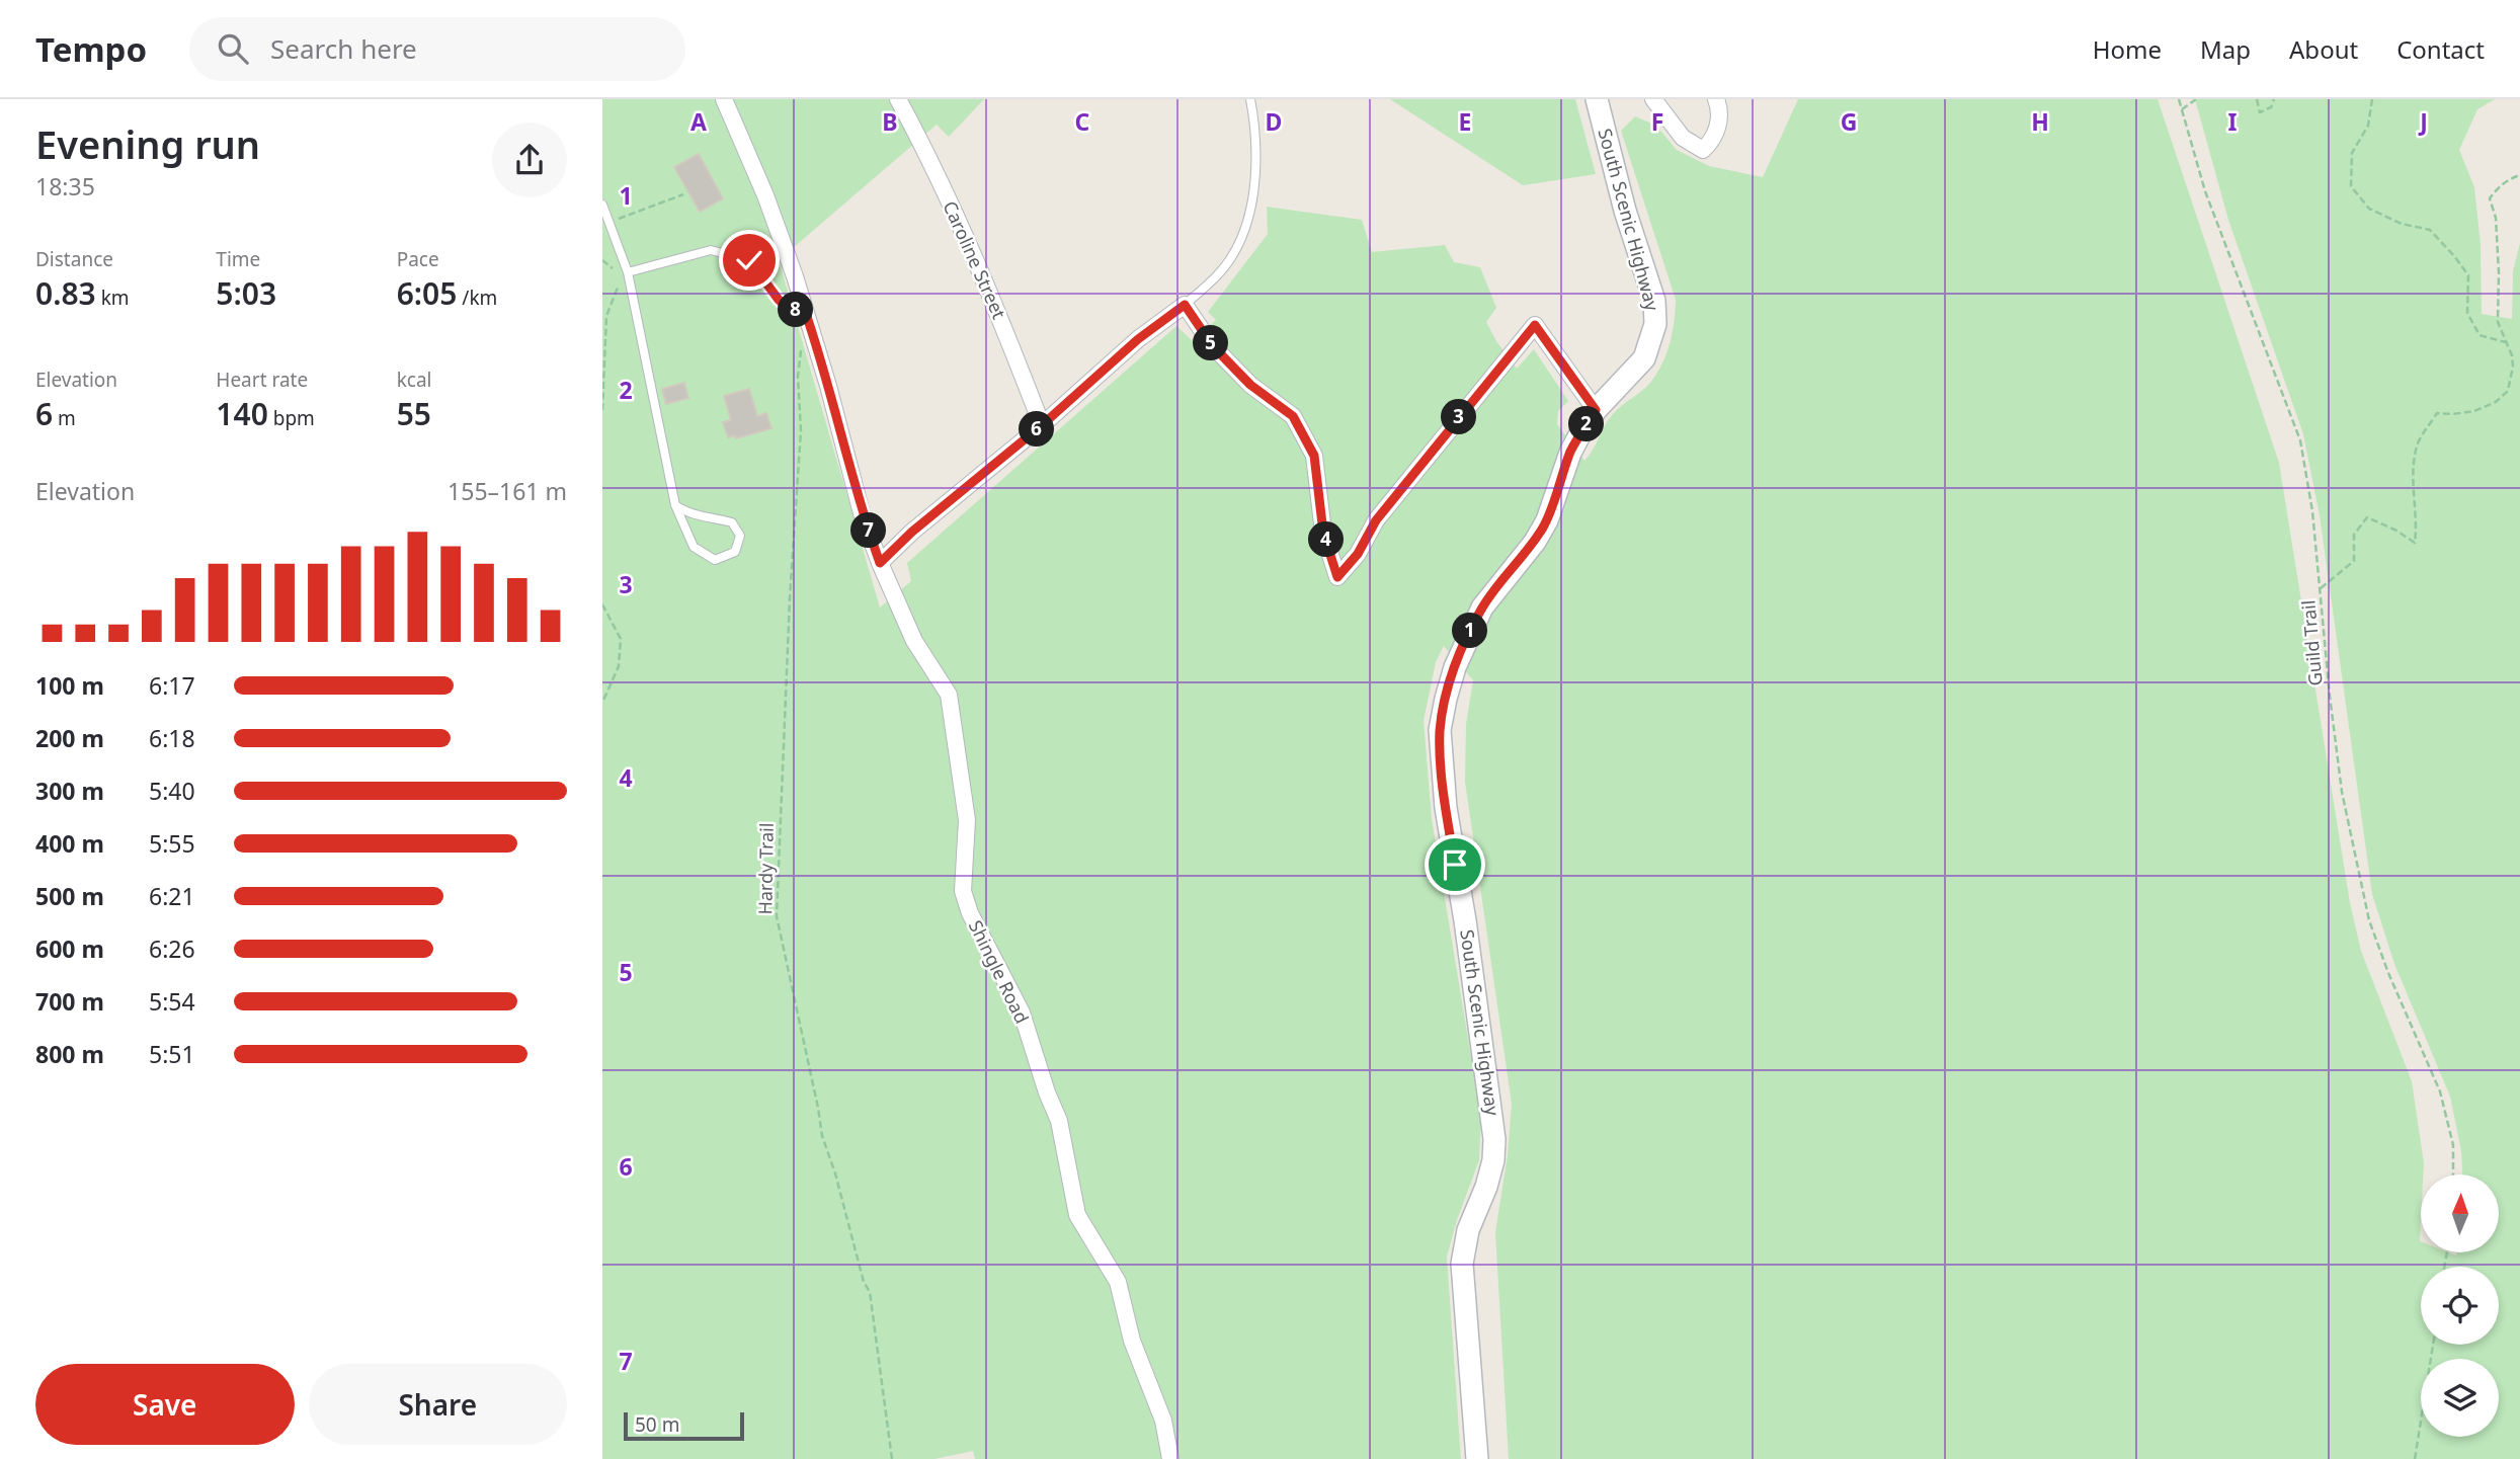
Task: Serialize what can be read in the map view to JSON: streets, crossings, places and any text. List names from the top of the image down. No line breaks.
{"streets":{"main road":["South Scenic Highway"],"street":["Caroline Street","Shingle Road"],"path":["Guild Trail","Hardy Trail"]},"scale_bar":"50 m","north":"top","page":{"header":"Tempo","search":"Search here","nav":["Home","Map","About","Contact"],"heading":["Evening run","18:35"],"stats":[["Distance","0.83 km"],["Time","5:03"],["Pace","6:05 /km"],["Elevation","6 m"],["Heart rate","140 bpm"],["kcal","55"]],"pins":["8","5","3","2","6","7","4","1"],"chart":["Elevation","155–161 m"],"list":[{"name":"100 m","note":"6:17"},{"name":"200 m","note":"6:18"},{"name":"300 m","note":"5:40"},{"name":"400 m","note":"5:55"},{"name":"500 m","note":"6:21"},{"name":"600 m","note":"6:26"},{"name":"700 m","note":"5:54"},{"name":"800 m","note":"5:51"}],"buttons":["Save","Share"],"scale":"50 m"},"grid":{"columns":["A","B","C","D","E","F","G","H","I","J"],"rows":["1","2","3","4","5","6","7"]}}
